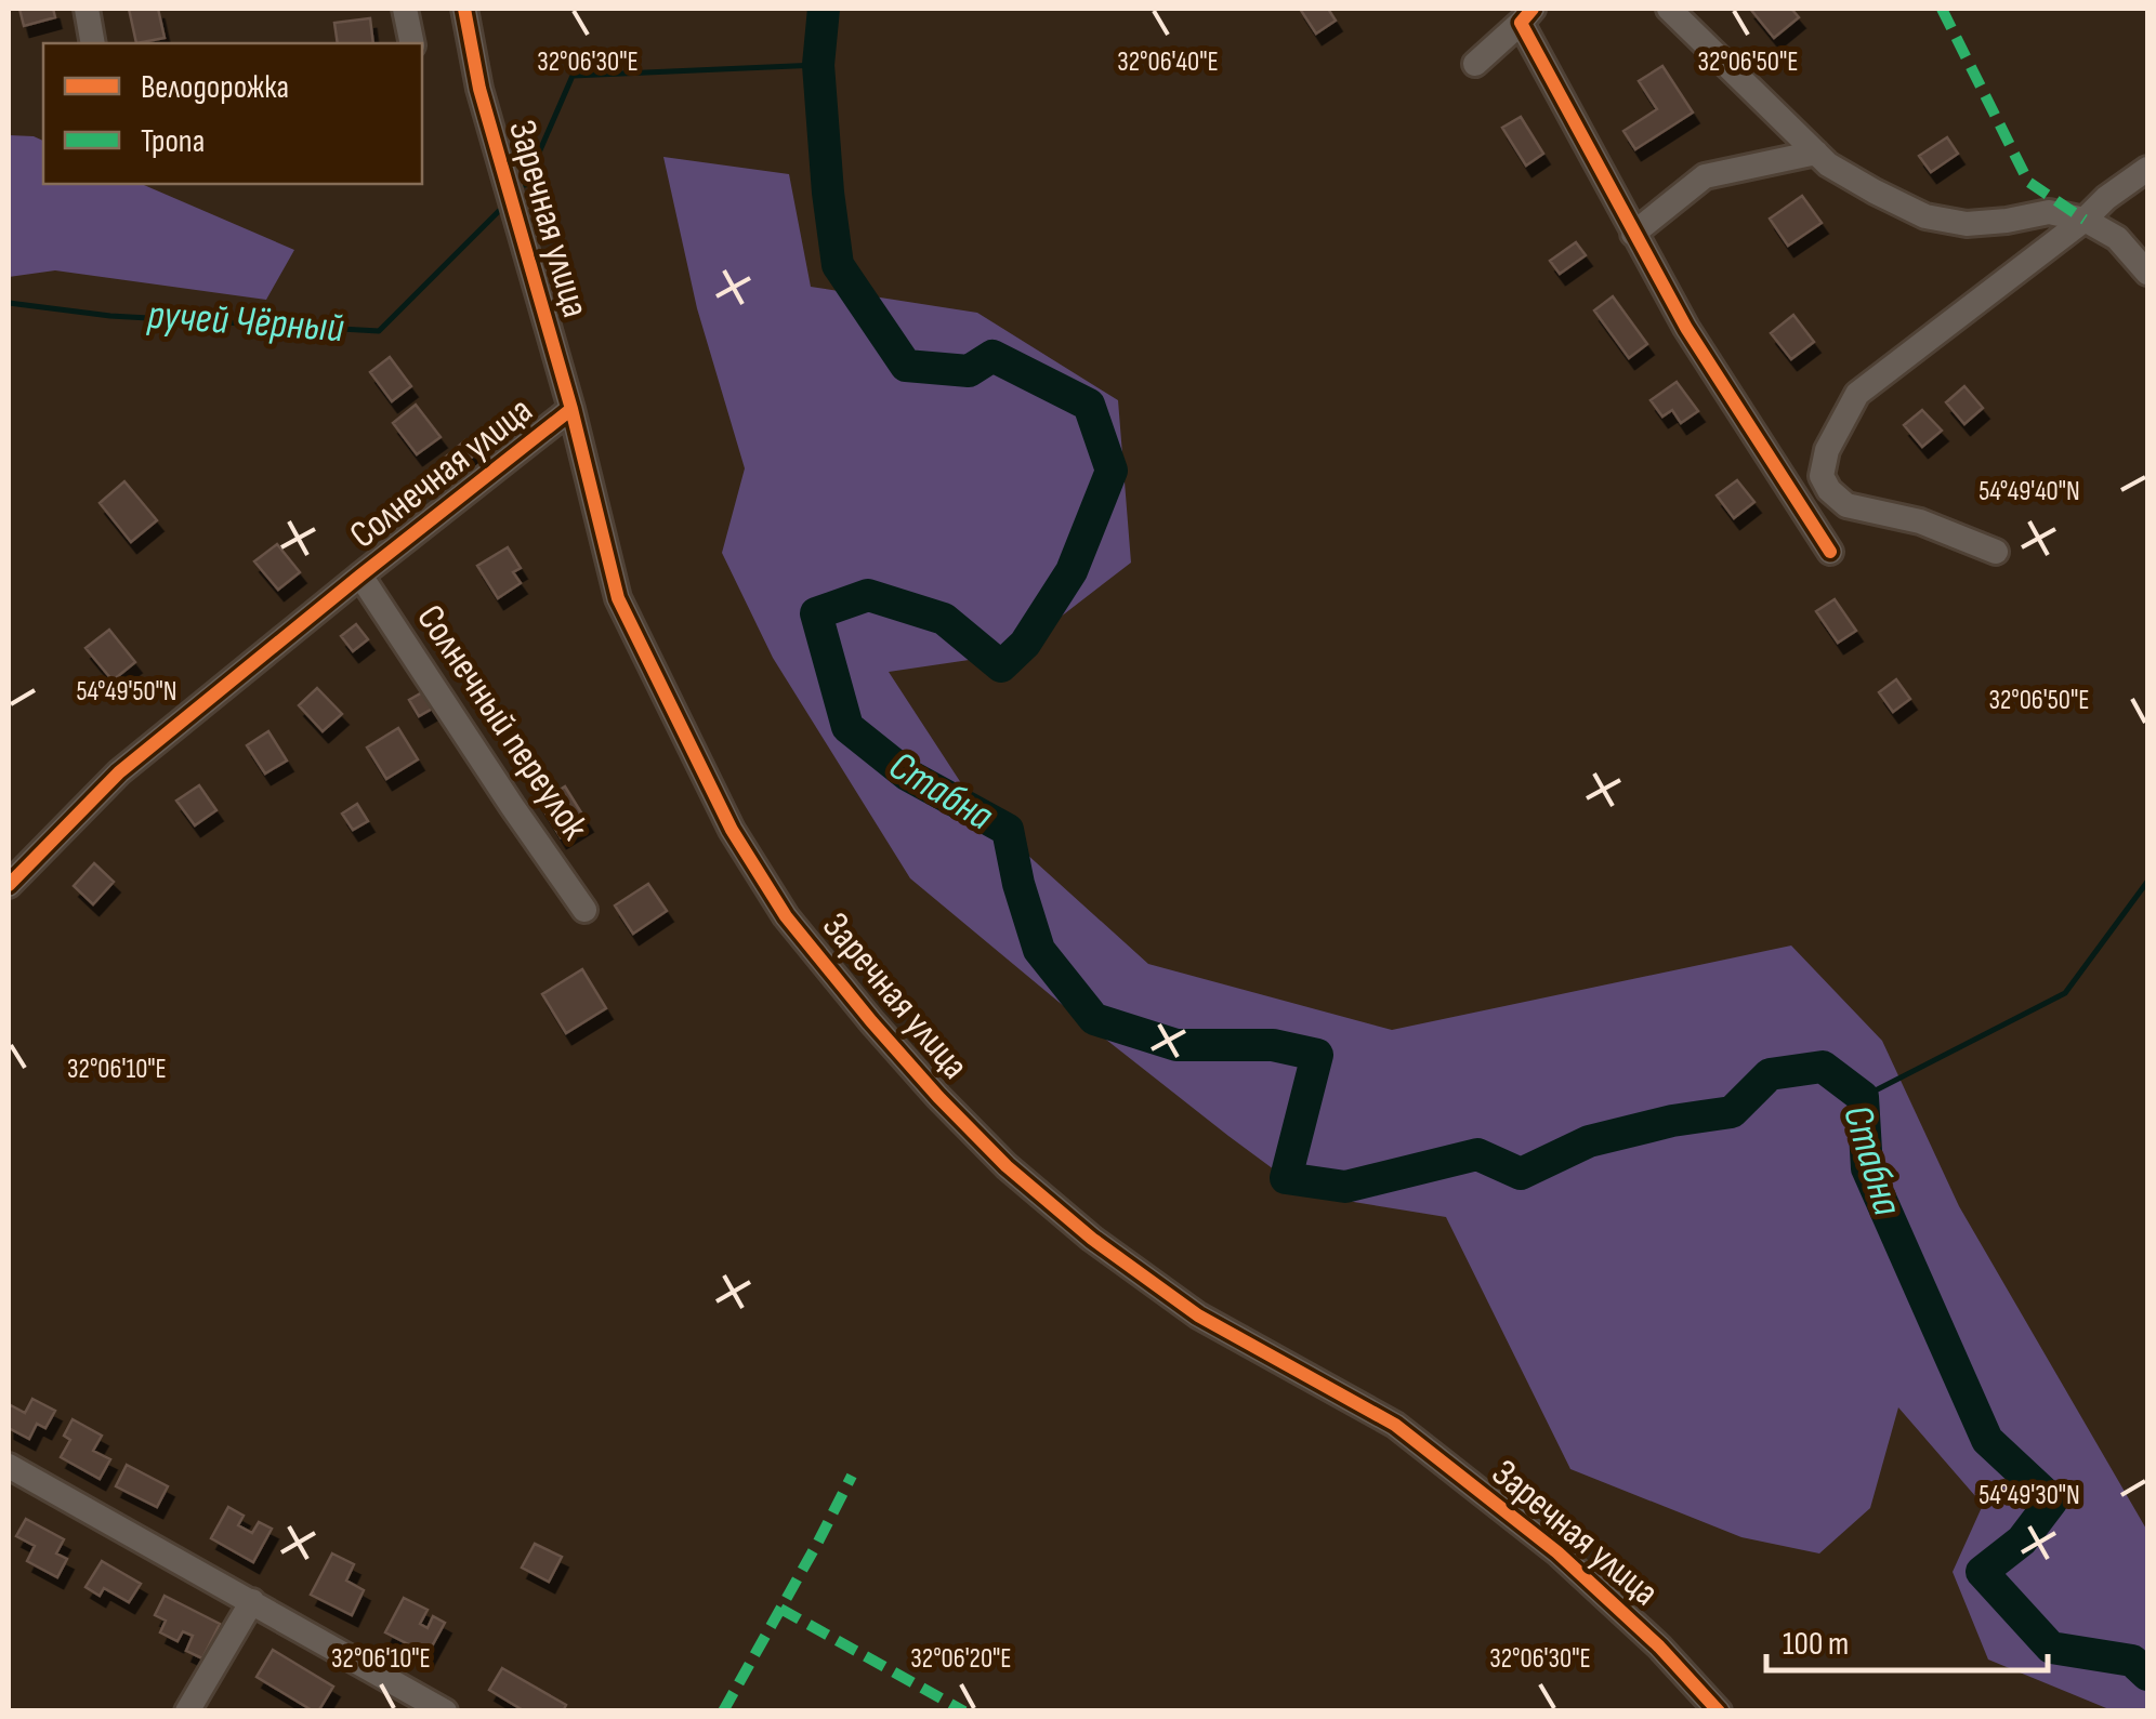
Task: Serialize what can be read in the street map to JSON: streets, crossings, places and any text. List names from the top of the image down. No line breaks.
{"streets":{"street":["Заречная улица","Солнечная улица","Солнечный переулок"]},"crossings":[["Заречная улица","Солнечная улица"],["Солнечная улица","Солнечный переулок"]],"water":["ручей Чёрный","Стабна"],"legend":["Велодорожка","Тропа"],"scale_bar":"100 m","coordinates":["32°06'30\"E","32°06'50\"E","32°06'40\"E","54°49'40\"N","54°49'50\"N","32°06'10\"E","54°49'30\"N","32°06'20\"E"]}
